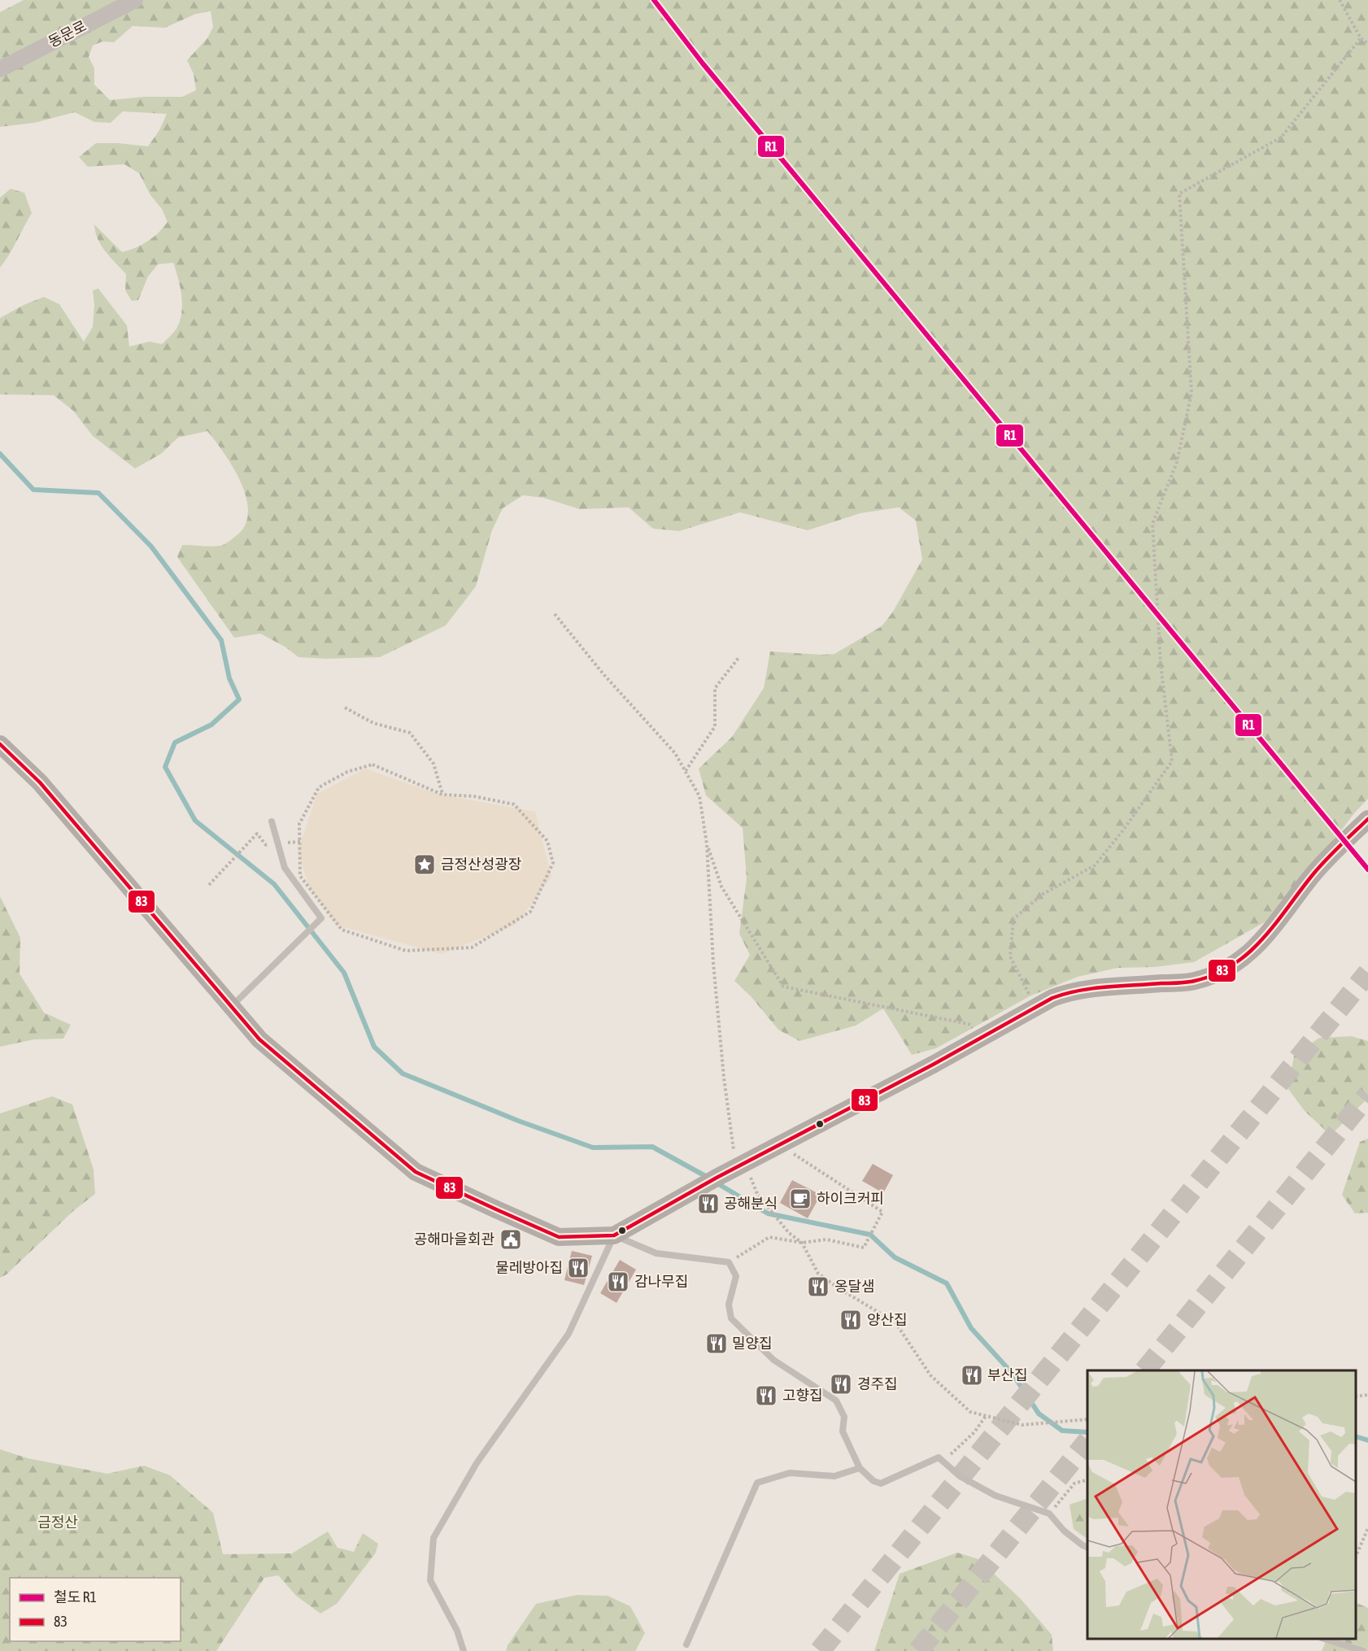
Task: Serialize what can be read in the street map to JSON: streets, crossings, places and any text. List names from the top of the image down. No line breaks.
{"streets":{"street":["동문로"]},"parks":["금정산"],"places":{"place":["금정산성광장"],"cafe":["하이크커피"],"restaurant":["공해분식","물레방아집","감나무집","옹달샘","양산집","밀양집","부산집","경주집","고향집"],"public building":["공해마을회관"]},"lines":["rail line R1","transit line 83"],"legend":["철도 R1","83"]}
